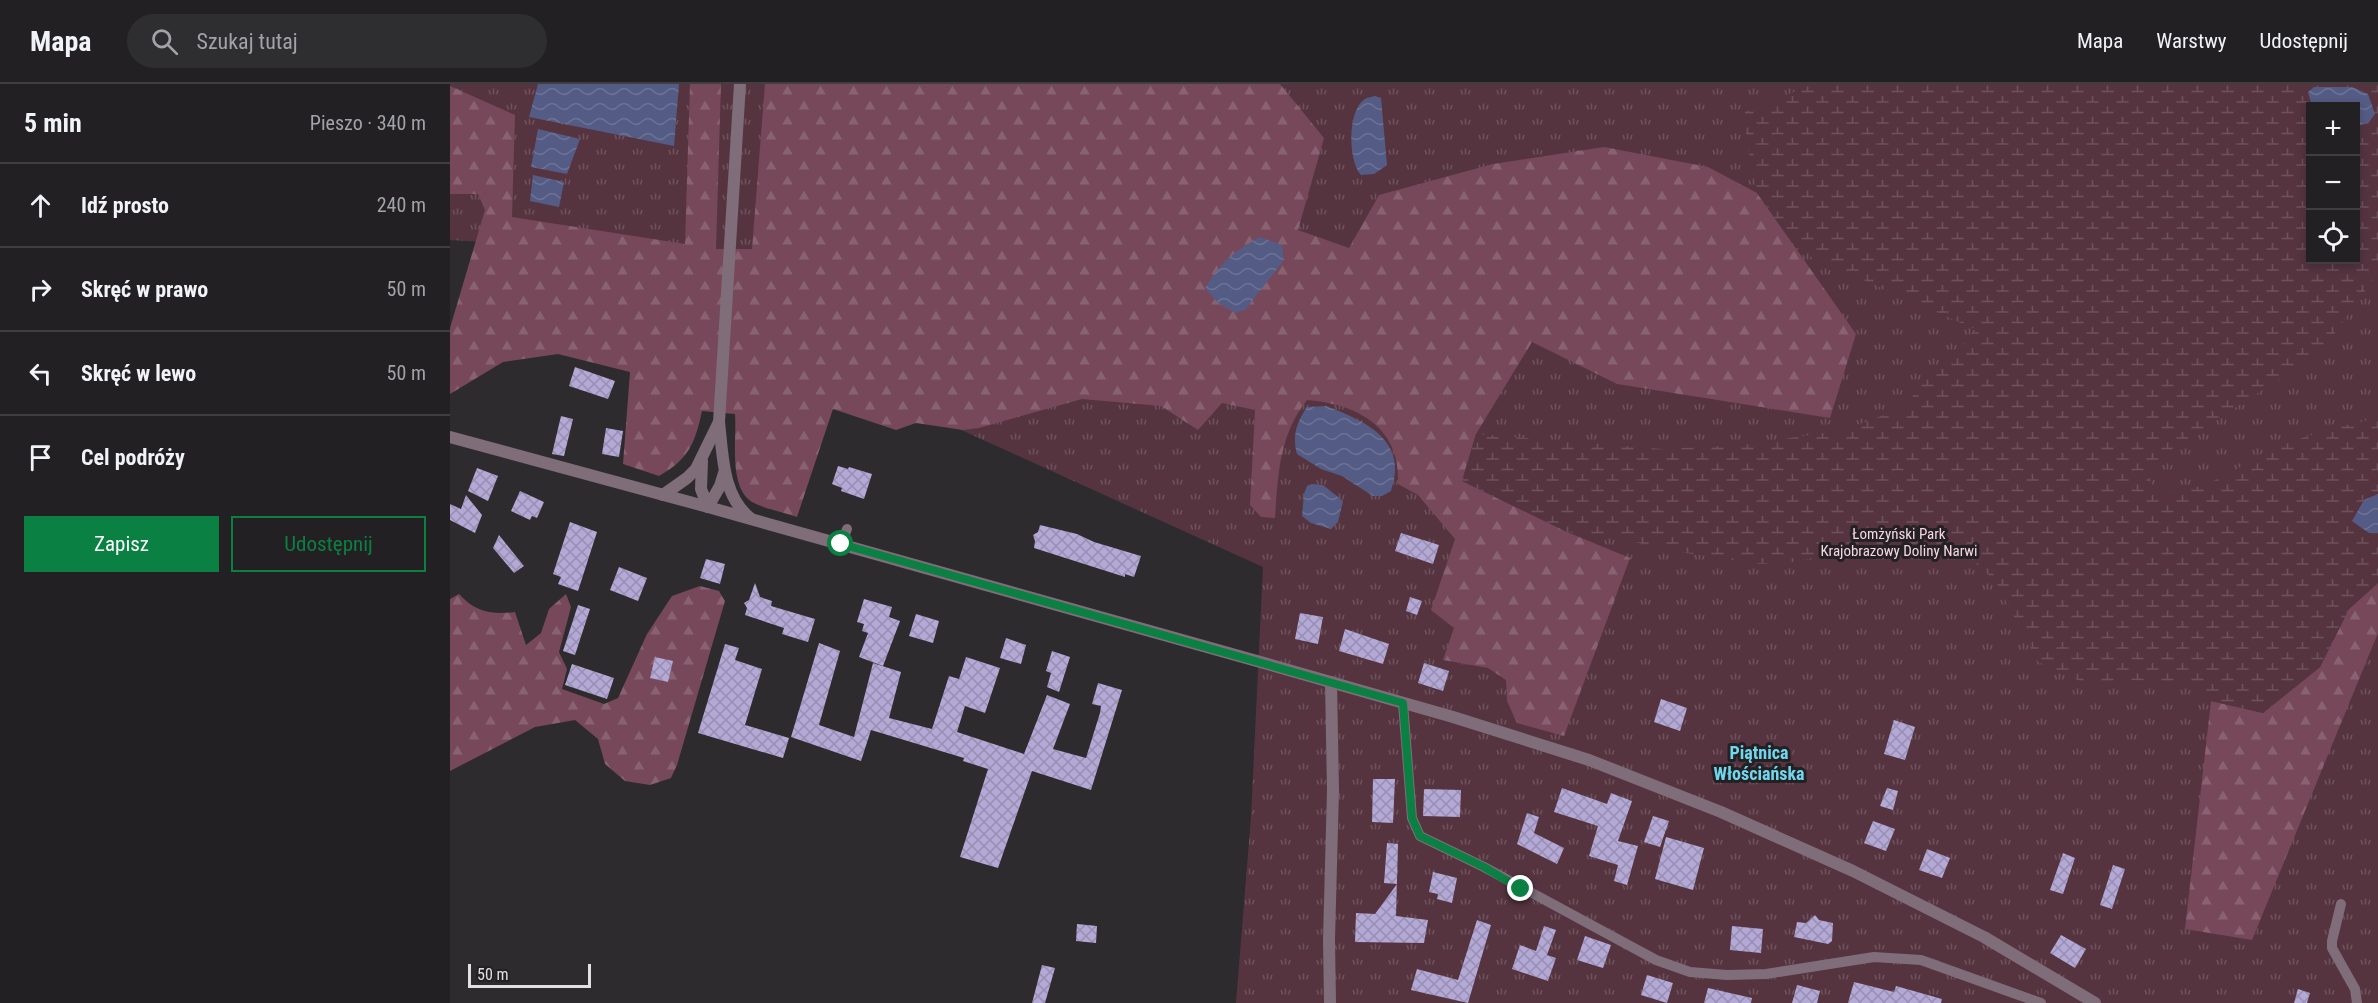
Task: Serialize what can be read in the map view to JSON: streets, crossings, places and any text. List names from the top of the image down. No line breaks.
{"districts":["Piątnica Włościańska"],"parks":["Łomżyński Park Krajobrazowy Doliny Narwi"],"scale_bar":"50 m","page":{"header":"Mapa","search":"Szukaj tutaj","nav":["Mapa","Warstwy","Udostępnij"],"heading":["5 min","Pieszo · 340 m"],"map_buttons":["+","−"],"list":[["Idź prosto","240 m"],["Skręć w prawo","50 m"],["Skręć w lewo","50 m"],"Cel podróży"],"buttons":["Zapisz","Udostępnij"],"scale":"50 m"}}
